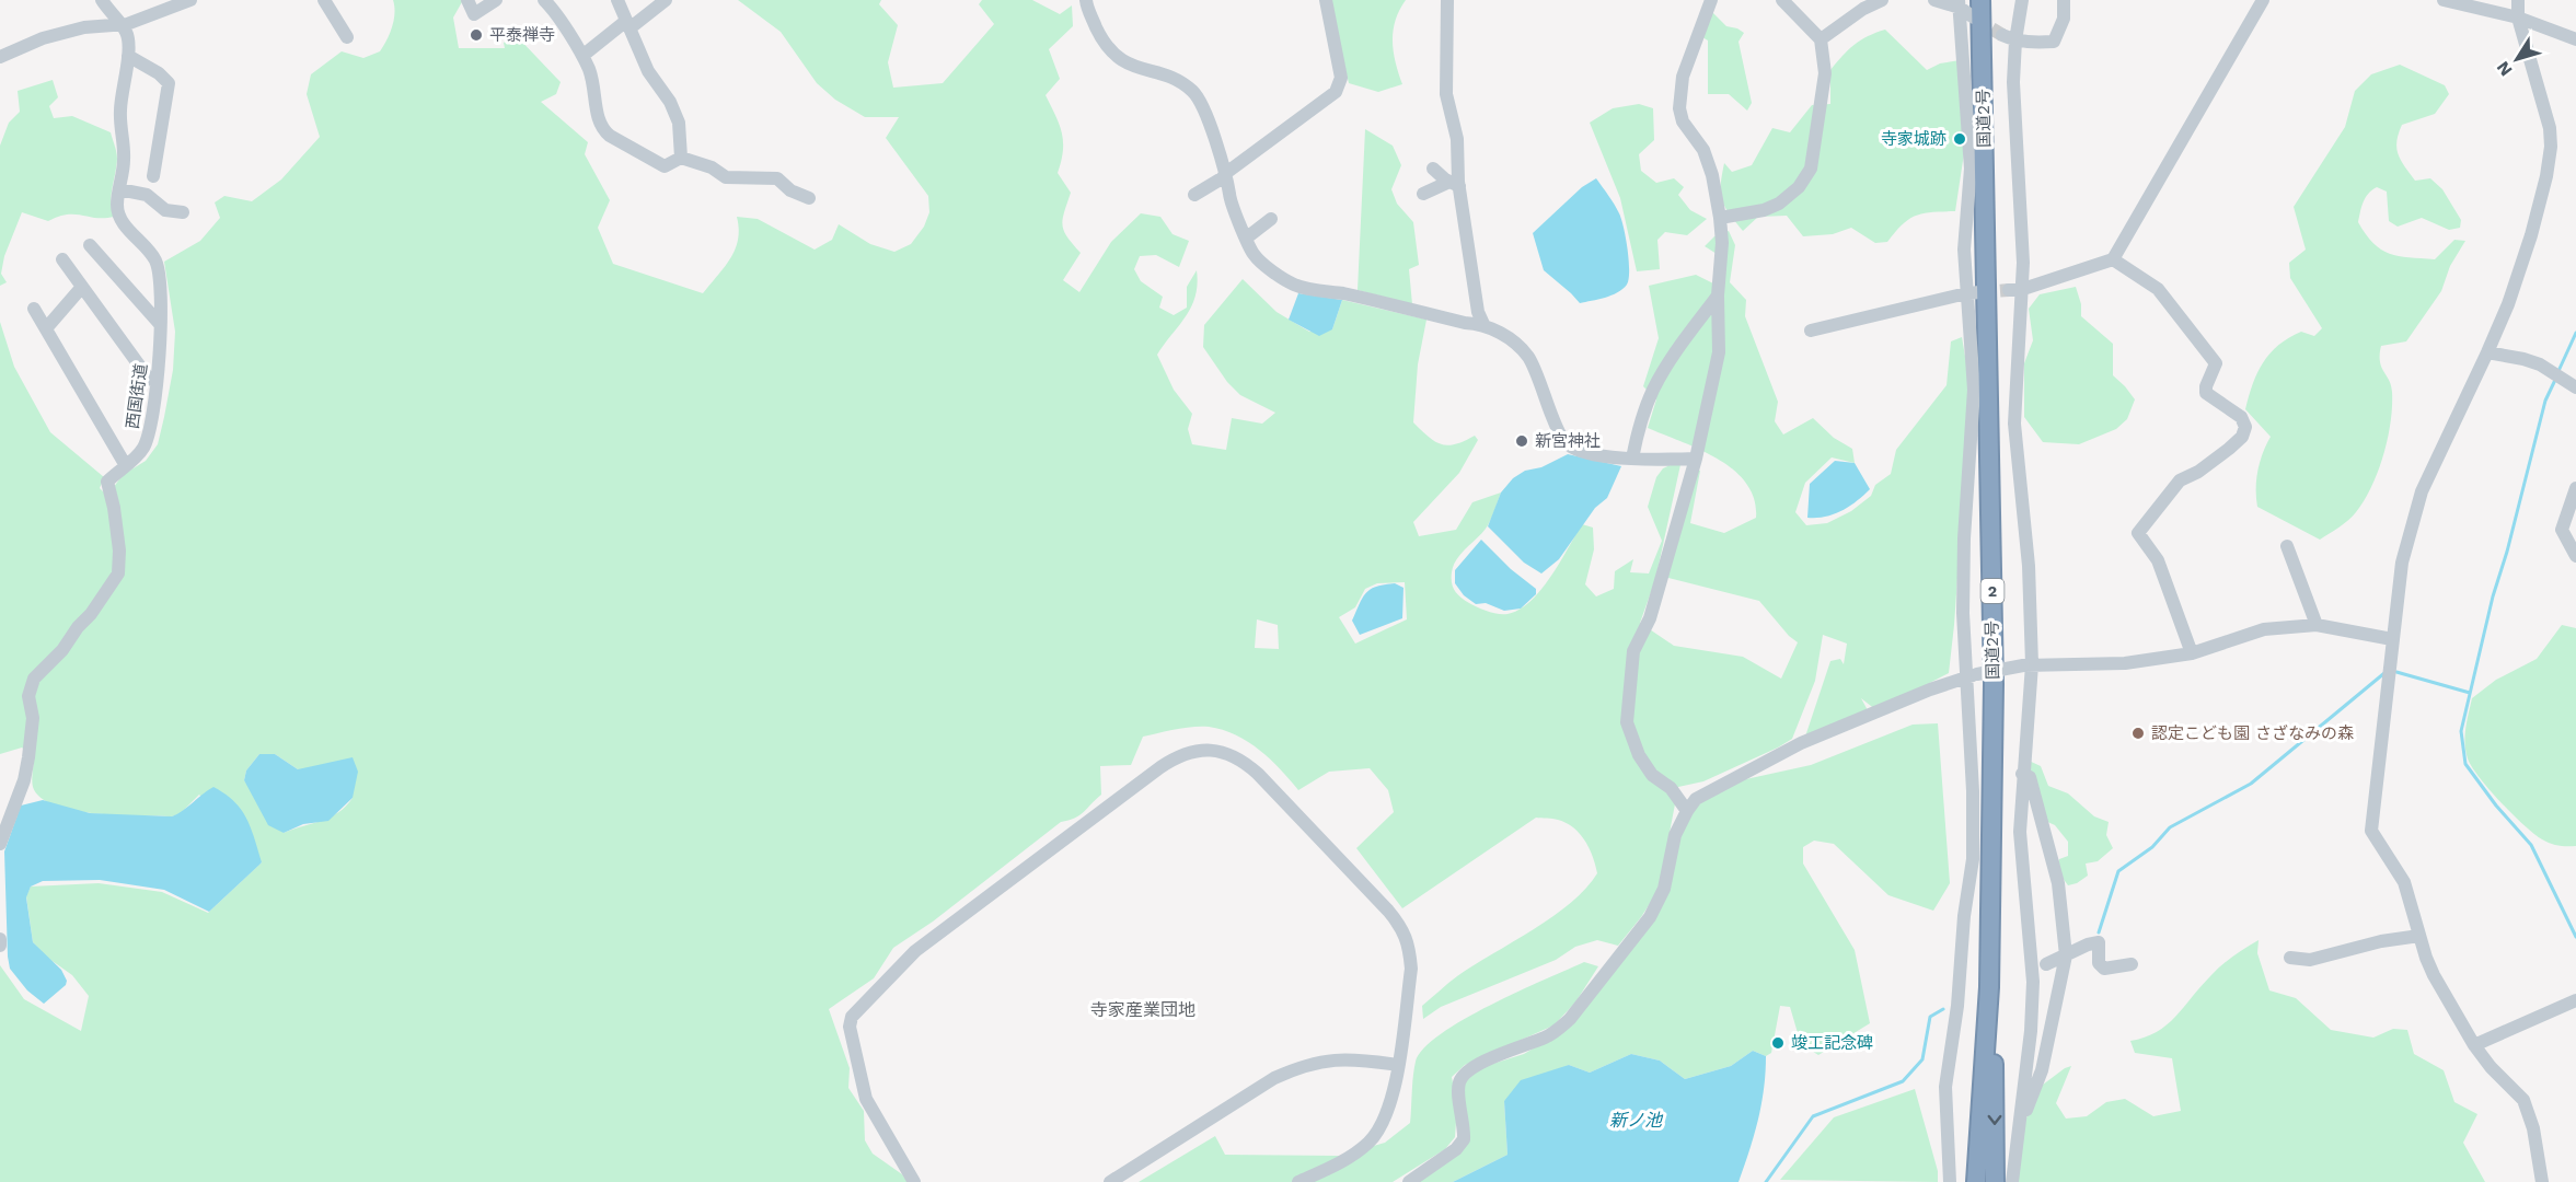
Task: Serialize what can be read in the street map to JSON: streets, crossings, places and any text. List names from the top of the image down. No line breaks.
{"streets":{"highway":["国道2号","2"],"street":["西国街道"]},"districts":["寺家産業団地"],"water":["新ノ池"],"places":["平泰禅寺","寺家城跡","新宮神社","認定こども園 さざなみの森","竣工記念碑"],"north":"bottom left"}
